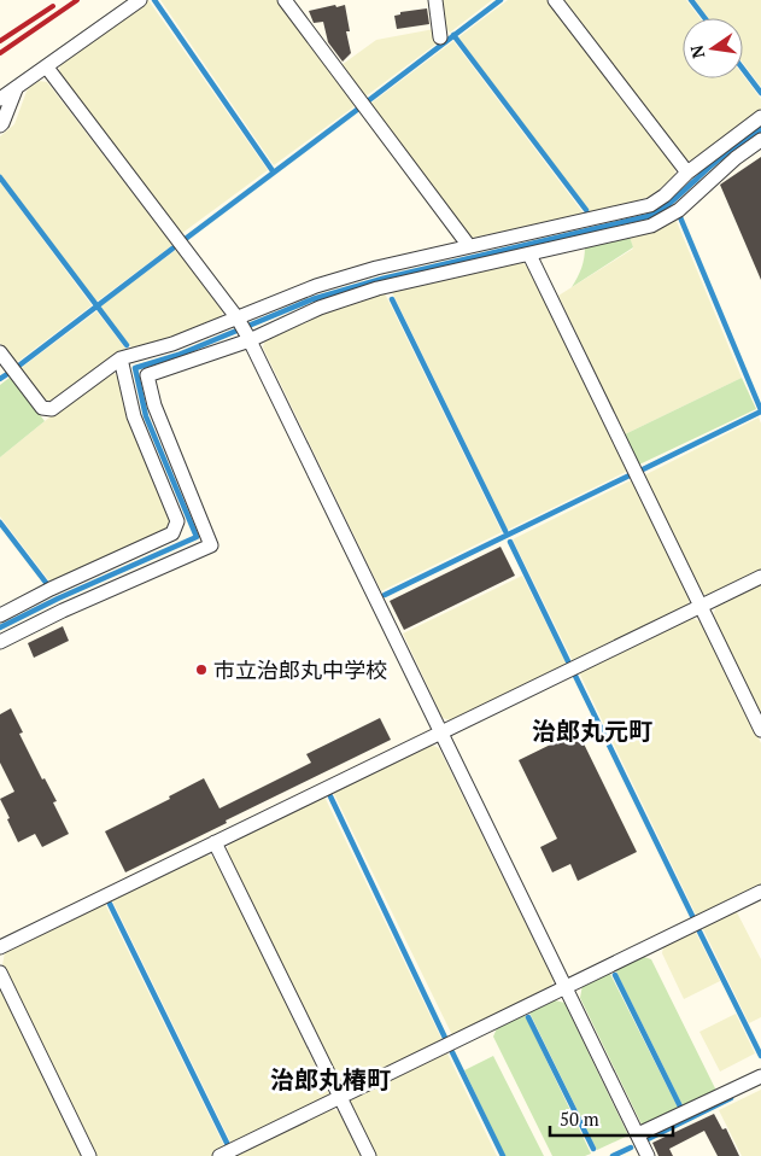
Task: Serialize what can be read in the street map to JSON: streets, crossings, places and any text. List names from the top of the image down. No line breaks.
{"districts":["治郎丸元町","治郎丸椿町"],"places":["市立治郎丸中学校"],"scale_bar":"50 m","north":"left"}
